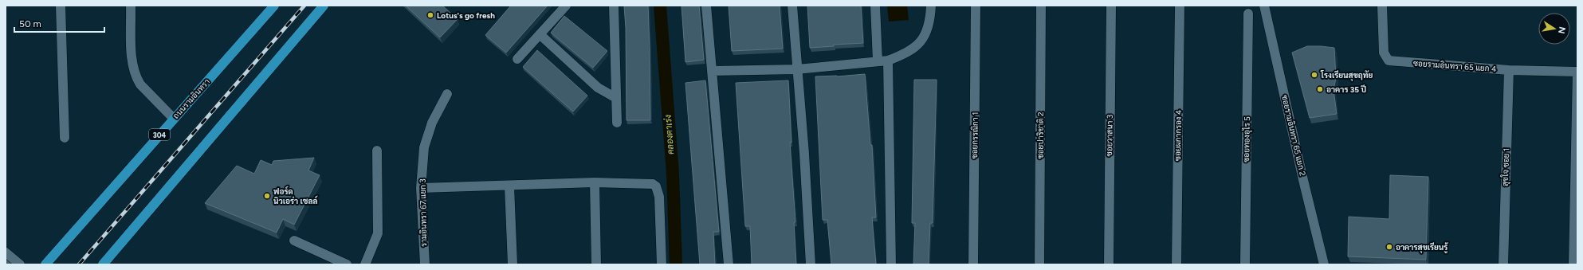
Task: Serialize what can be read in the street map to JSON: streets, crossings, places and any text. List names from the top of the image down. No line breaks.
{"streets":{"main road":["ถนนรามอินทรา","304"],"street":["ซอยรามอินทรา 65 แยก 4","ซอยกรรณิกา 1","ซอยปาริชาติ 2","ซอยวาสนา 3","ซอยผกากรอง 4","ซอยรามอินทรา 65 แยก 2","ซอยทองอุไร 5","สุขใจ ซอย 1","รามอินทรา 67 แยก 3"]},"crossings":[["ซอยรามอินทรา 65 แยก 4","สุขใจ ซอย 1"]],"water":["คลองตาเร่ง"],"places":["Lotus's go fresh","โรงเรียนสุขฤทัย","อาคาร 35 ปี","ฟอร์ด นิวเอร่า เซลล์","อาคารสุขเรียนรู้"],"scale_bar":"50 m","north":"right"}
